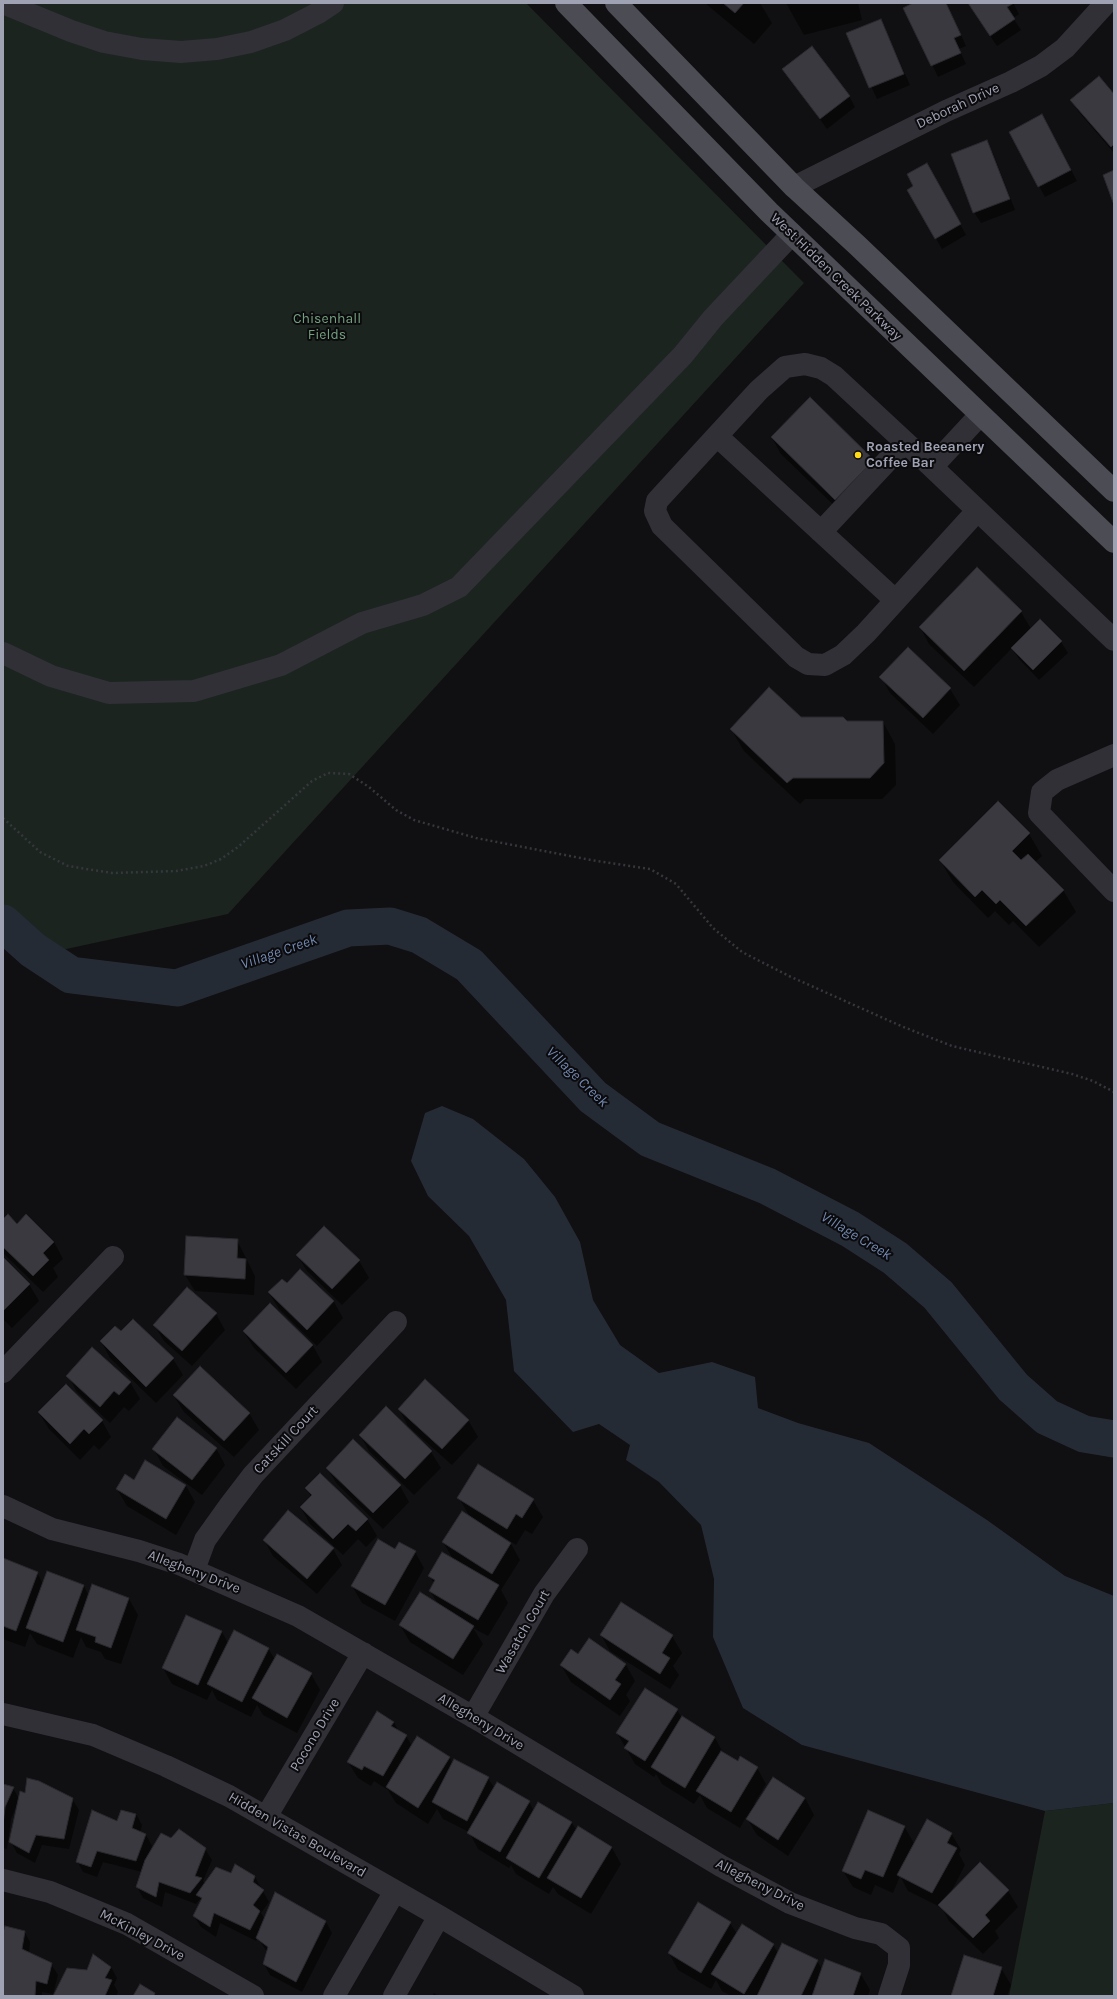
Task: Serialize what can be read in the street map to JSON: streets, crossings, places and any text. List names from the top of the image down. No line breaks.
{"streets":{"main road":["West Hidden Creek Parkway"],"street":["Deborah Drive","Catskill Court","Allegheny Drive","Wasatch Court","Pocono Drive","Hidden Vistas Boulevard","McKinley Drive"]},"crossings":[["Catskill Court","Allegheny Drive"],["Allegheny Drive","Wasatch Court"],["Allegheny Drive","Pocono Drive"],["Pocono Drive","Hidden Vistas Boulevard"]],"water":["Village Creek"],"parks":["Chisenhall Fields"],"places":["Roasted Beeanery Coffee Bar"]}
